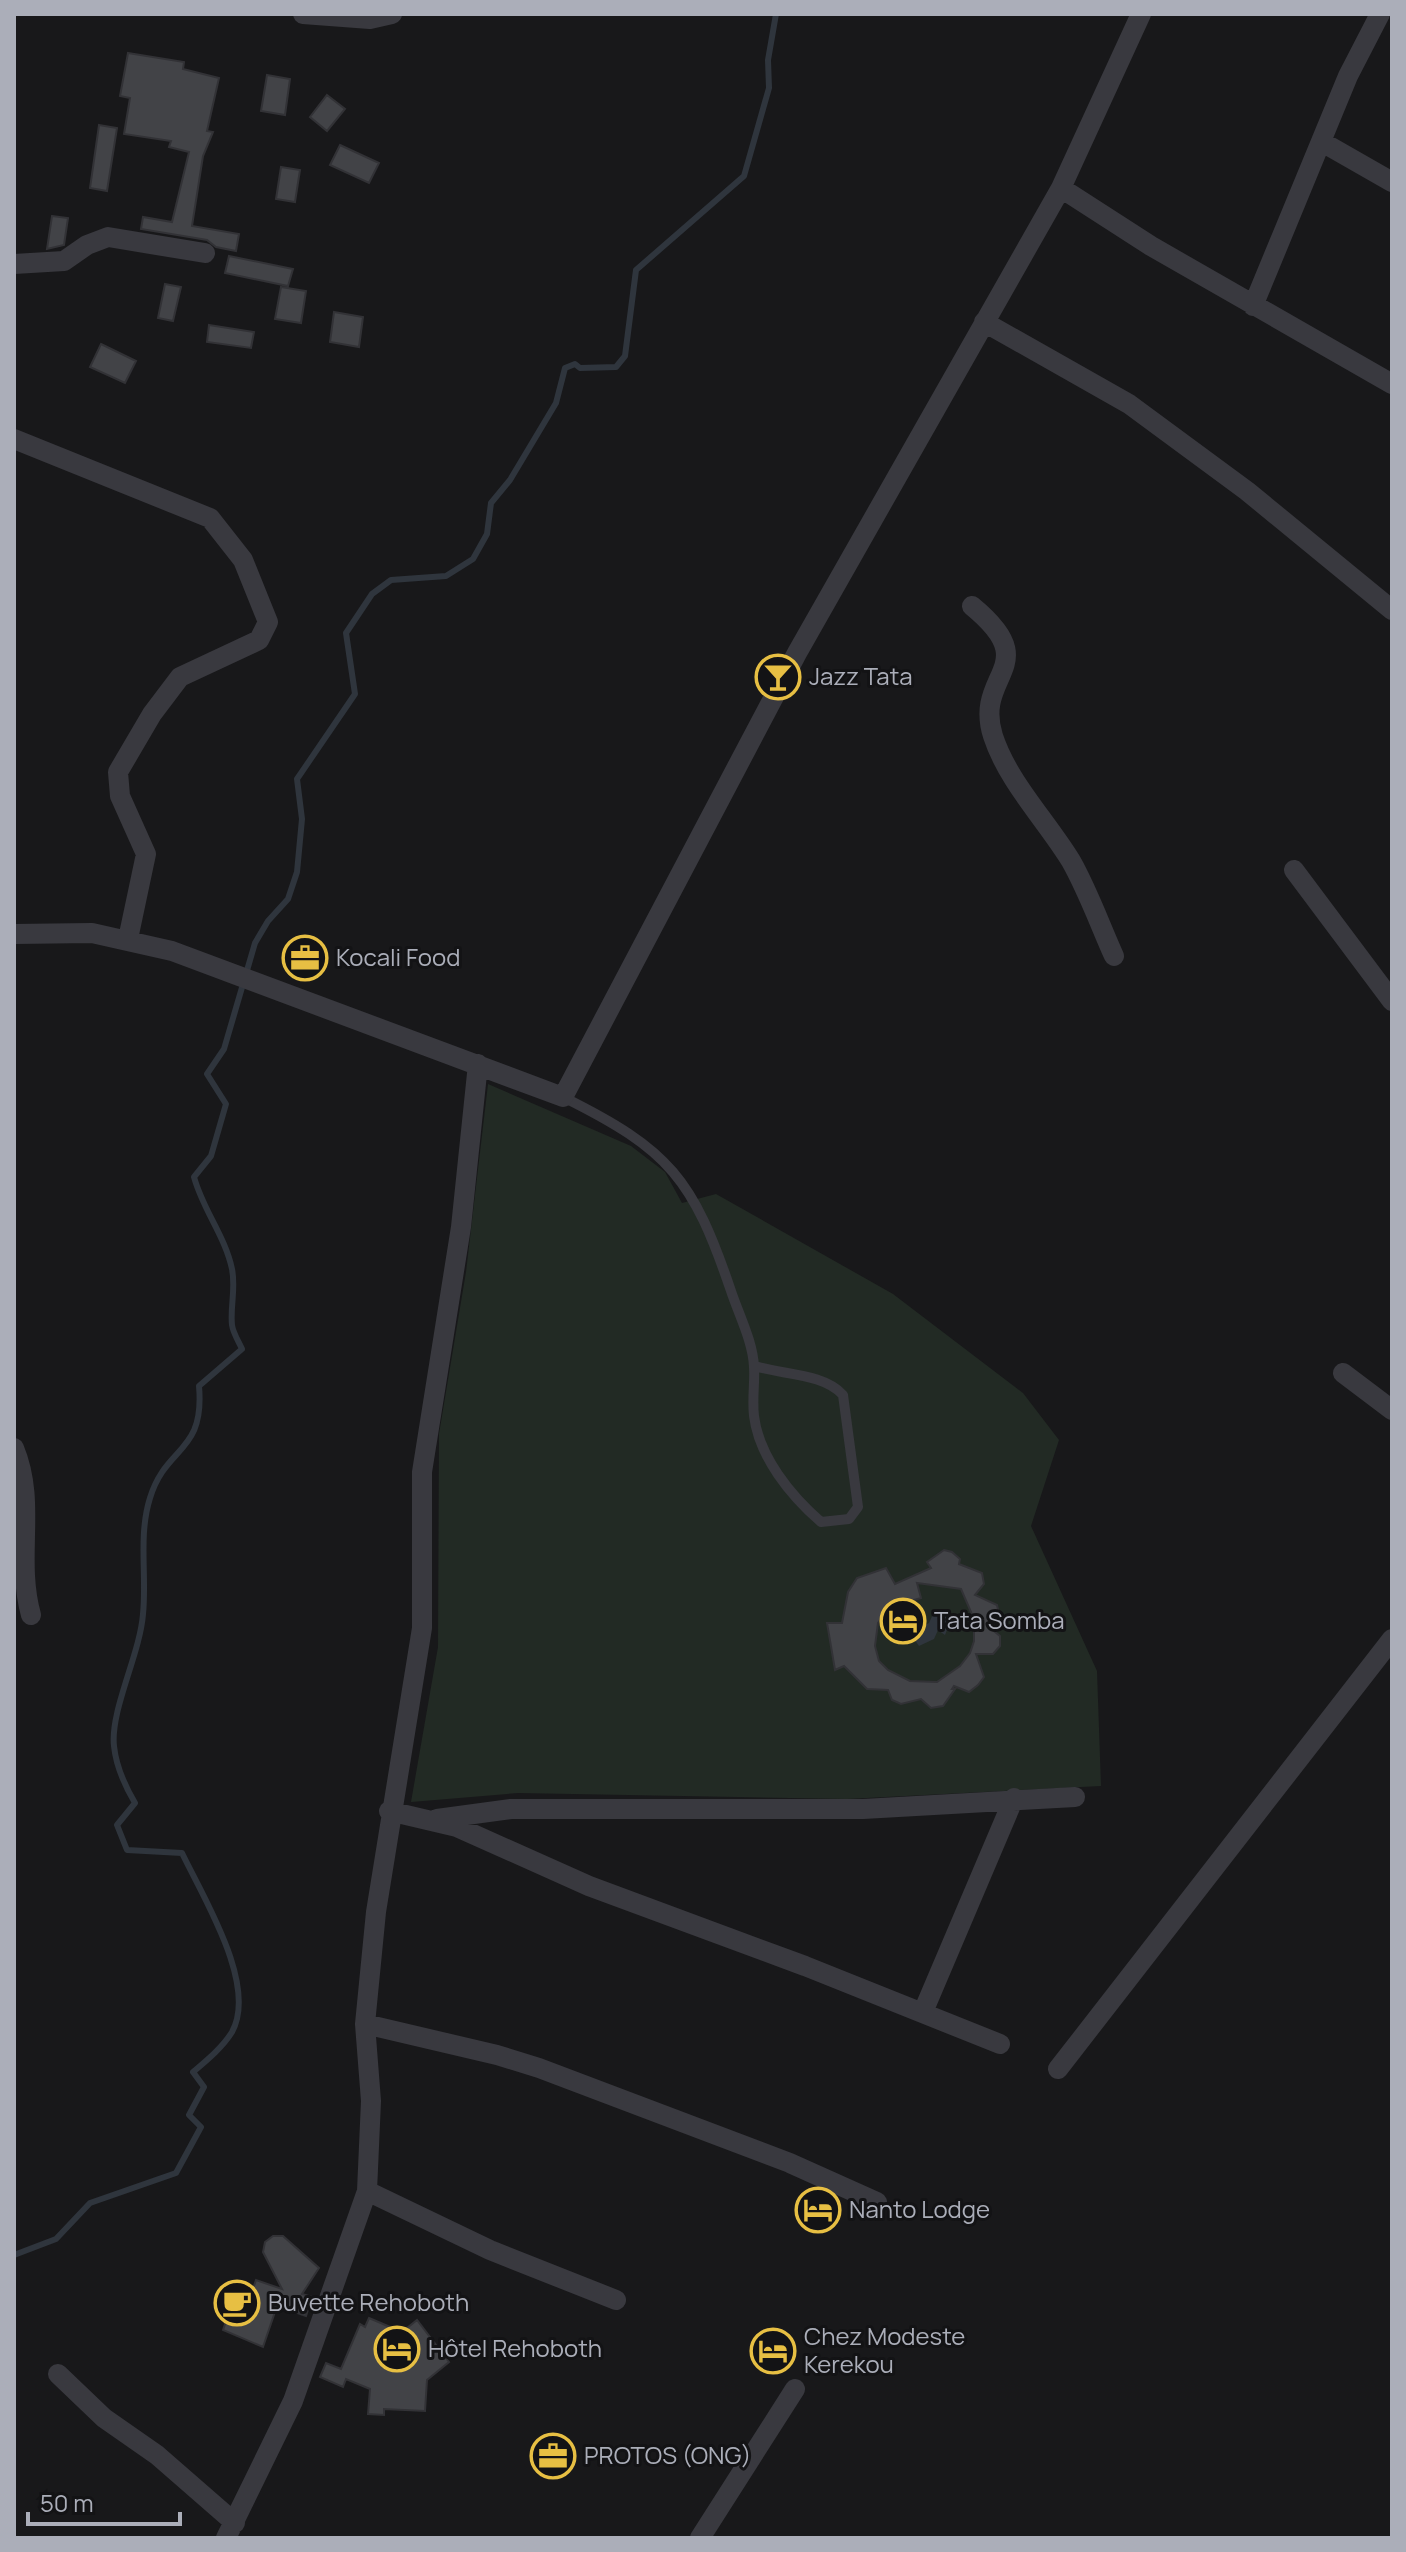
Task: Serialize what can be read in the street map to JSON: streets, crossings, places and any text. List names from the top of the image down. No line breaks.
{"places":{"bar":["Jazz Tata"],"office":["Kocali Food","PROTOS (ONG)"],"hotel":["Tata Somba","Nanto Lodge","Hôtel Rehoboth","Chez Modeste Kerekou"],"cafe":["Buvette Rehoboth"]},"scale_bar":"50 m"}
